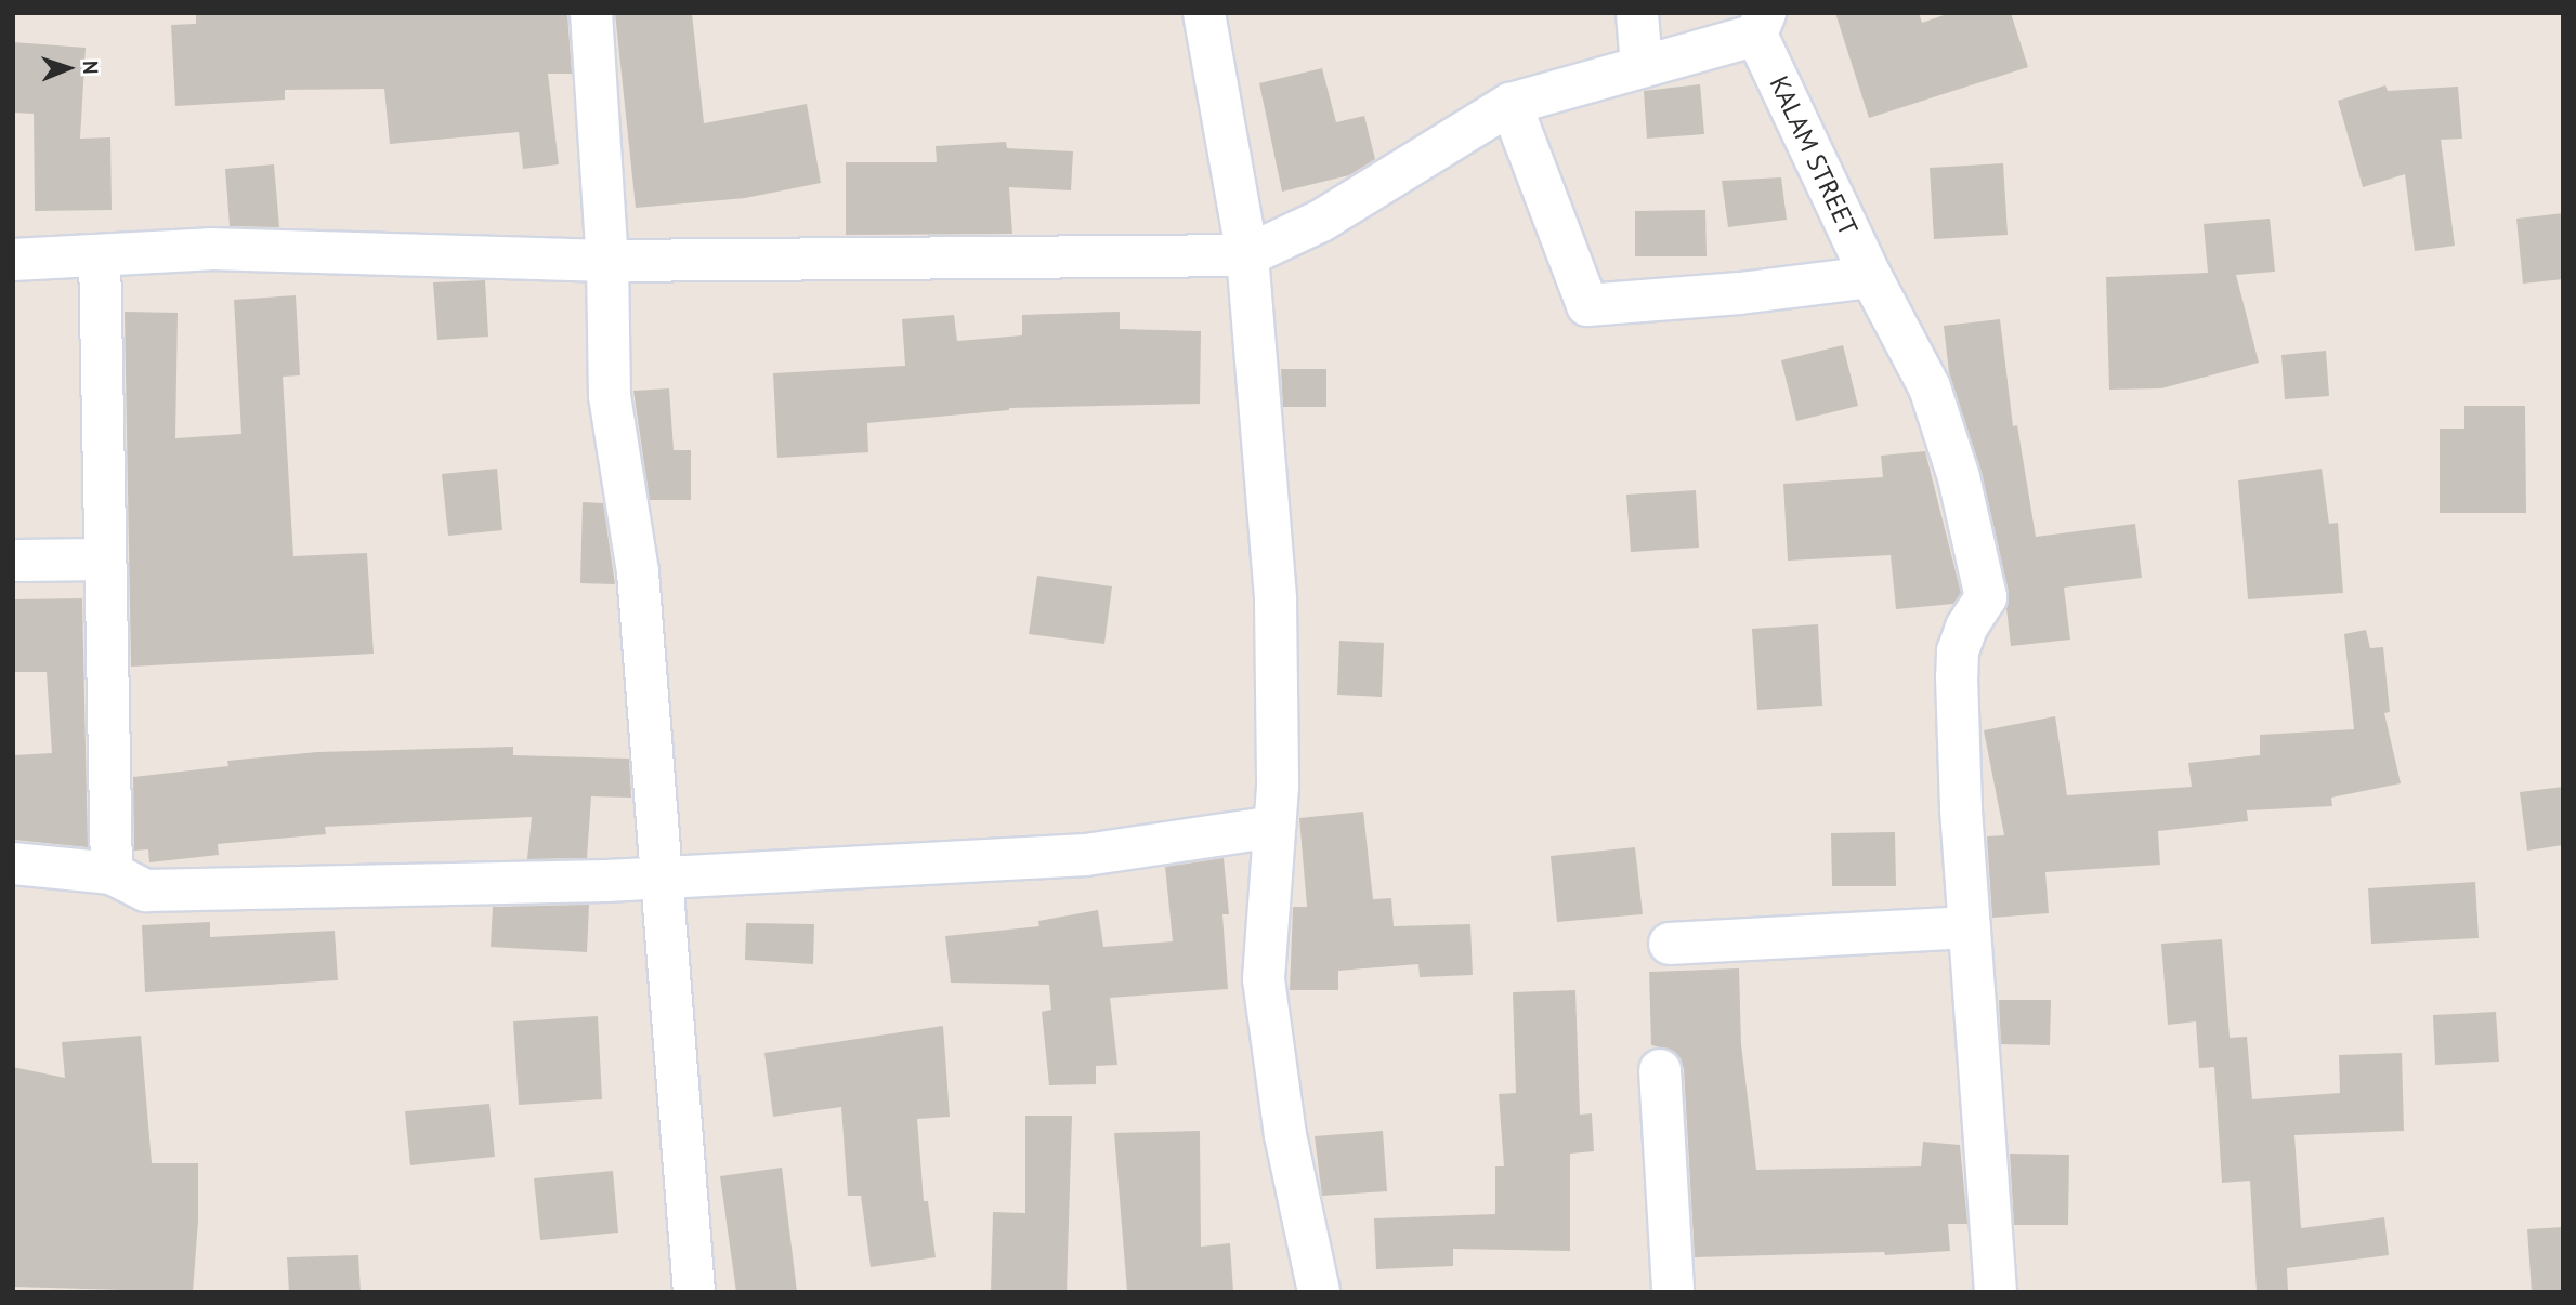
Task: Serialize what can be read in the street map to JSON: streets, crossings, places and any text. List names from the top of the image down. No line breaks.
{"streets":{"street":["KALAM STREET"]},"north":"right"}
